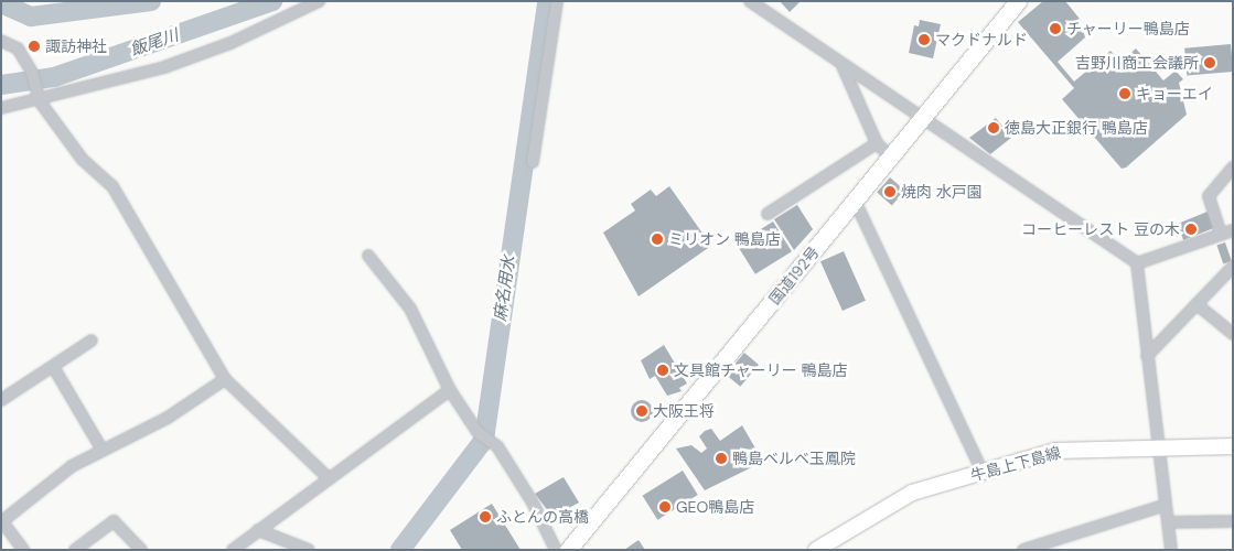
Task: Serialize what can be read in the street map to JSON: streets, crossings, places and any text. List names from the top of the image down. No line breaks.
{"streets":{"highway":["国道192号"],"main road":["牛島上下島線"]},"water":["飯尾川","麻名用水"],"places":["チャーリー鴨島店","マクドナルド","諏訪神社","吉野川商工会議所","キョーエイ","徳島大正銀行 鴨島店","焼肉 水戸園","コーヒーレスト 豆の木","ミリオン 鴨島店","文具館チャーリー 鴨島店","大阪王将","鴨島ベルベ玉鳳院","GEO鴨島店","ふとんの高橋"]}
